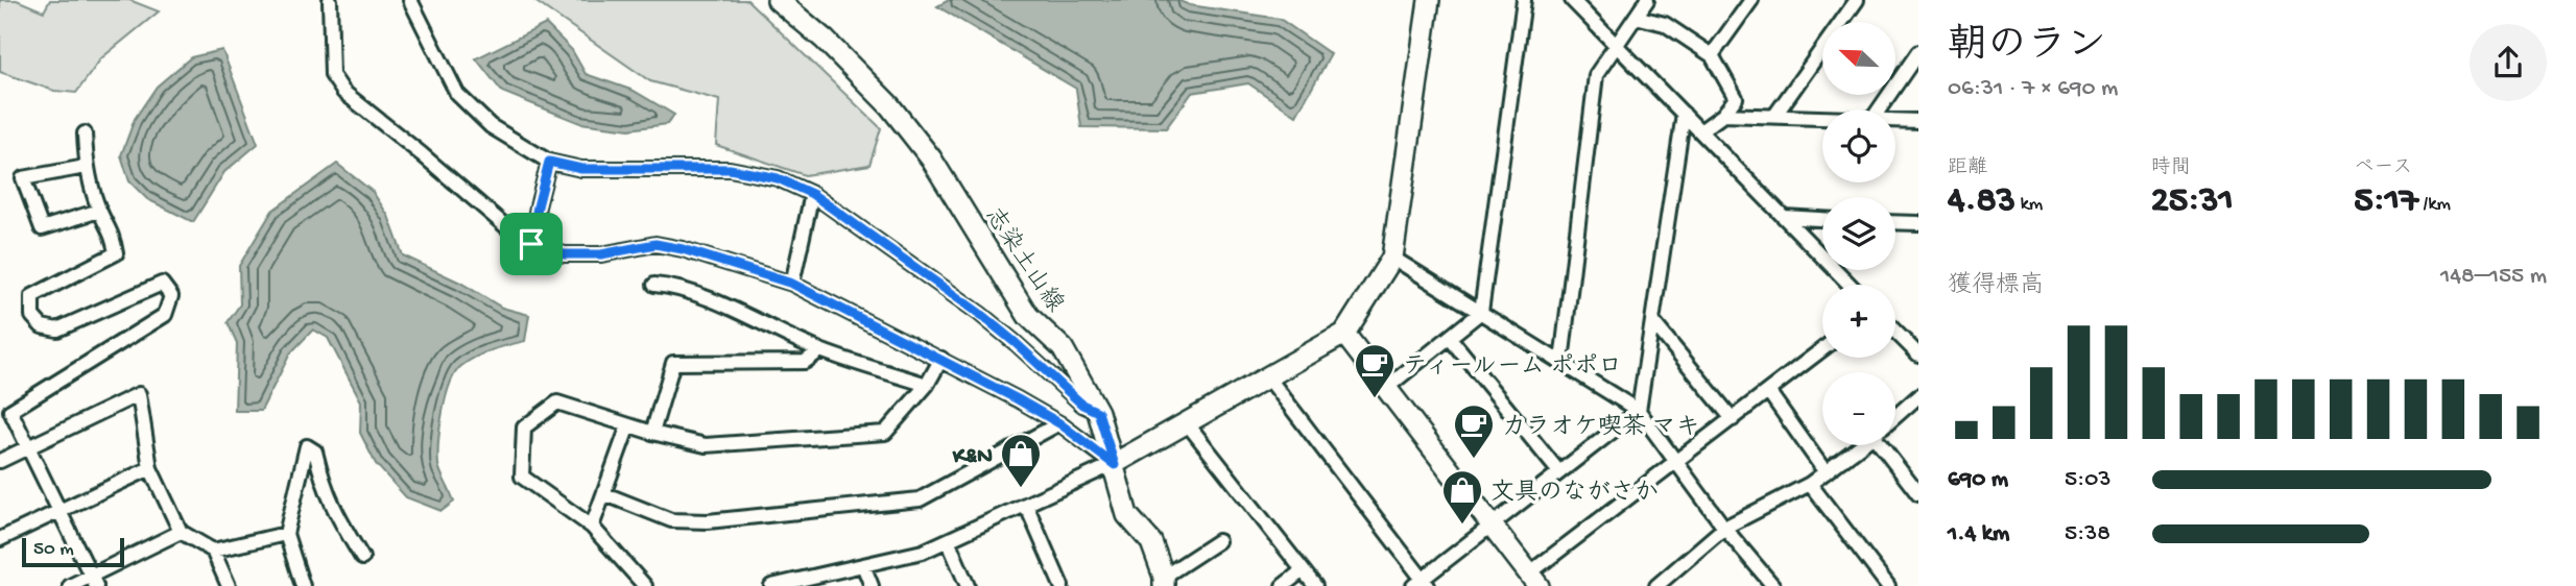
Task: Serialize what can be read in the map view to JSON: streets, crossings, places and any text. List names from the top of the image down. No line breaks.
{"streets":{"street":["志染土山線"]},"places":{"cafe":["ティールーム ポポロ","カラオケ喫茶 マキ"],"shop":["K&N","文具のながさか"]},"scale_bar":"50 m","north":"top left","page":{"heading":["朝のラン","06:31 · 7 × 690 m"],"map_buttons":["+","−"],"stats":[["距離","4.83 km"],["時間","25:31"],["ペース","5:17 /km"]],"chart":["獲得標高","148–155 m"],"list":[{"name":"690 m","note":"5:03"},{"name":"1.4 km","note":"5:38"}],"scale":"50 m"}}
